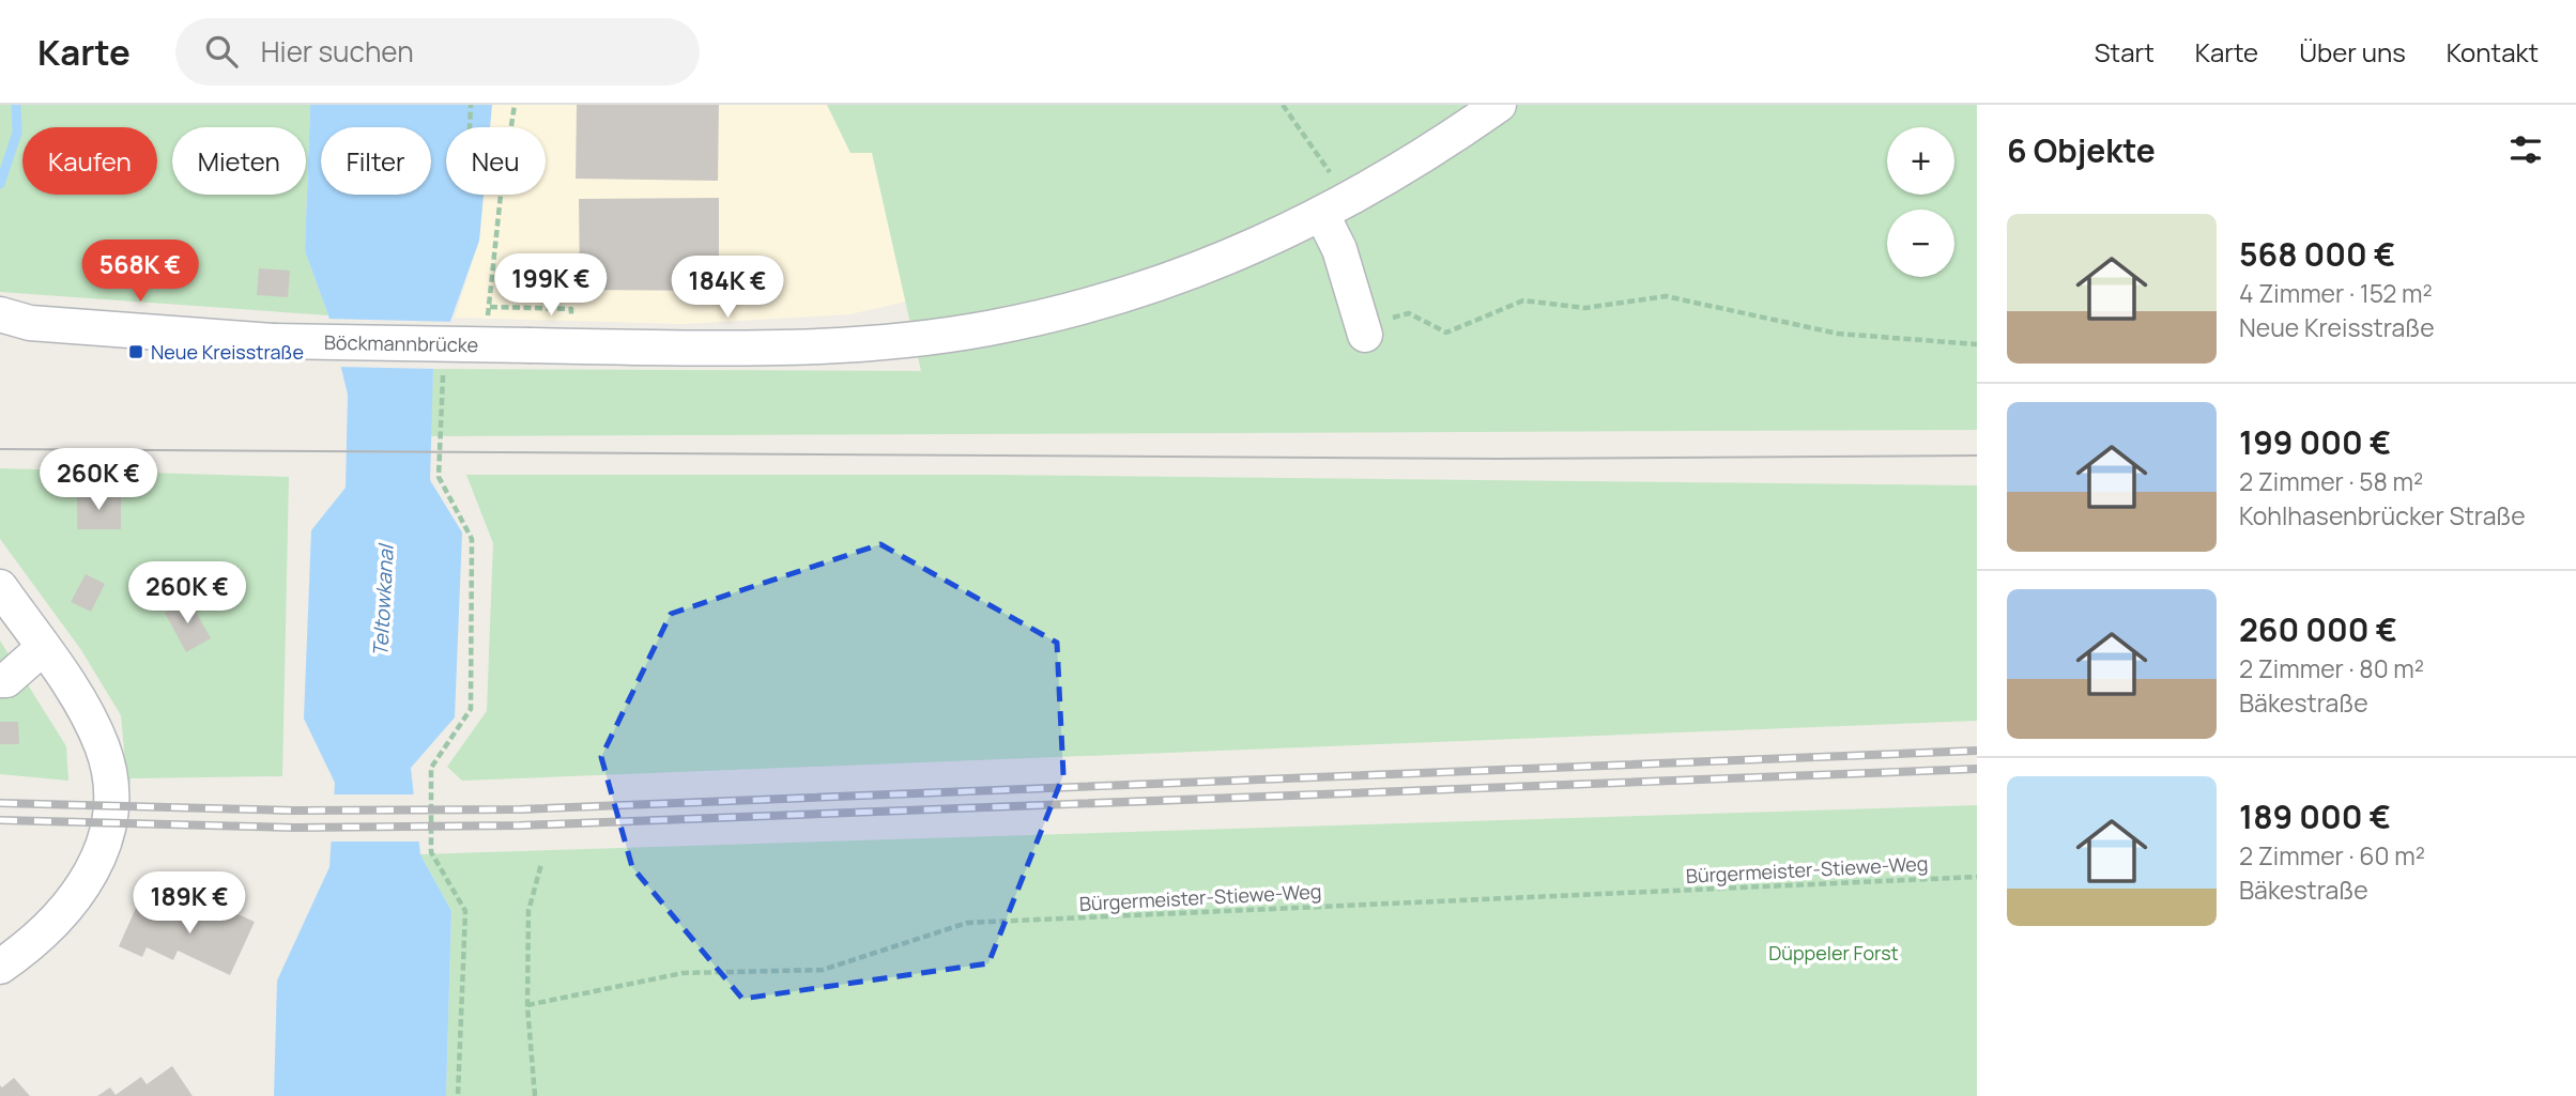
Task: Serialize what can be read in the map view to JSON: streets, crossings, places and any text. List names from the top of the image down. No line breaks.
{"streets":{"street":["Böckmannbrücke"],"path":["Bürgermeister-Stiewe-Weg"]},"water":["Teltowkanal"],"parks":["Düppeler Forst"],"places":{"transit":["Neue Kreisstraße"]},"page":{"header":"Karte","search":"Hier suchen","nav":["Start","Karte","Über uns","Kontakt"],"heading":"6 Objekte","map_buttons":["+","−"],"chip":["Kaufen","Mieten","Filter","Neu"],"list":[{"name":"568 000 €","note":"4 Zimmer · 152 m² · Neue Kreisstraße"},{"name":"199 000 €","note":"2 Zimmer · 58 m² · Kohlhasenbrücker Straße"},{"name":"260 000 €","note":"2 Zimmer · 80 m² · Bäkestraße"},{"name":"189 000 €","note":"2 Zimmer · 60 m² · Bäkestraße"}],"price":["568K €","199K €","184K €","260K €","260K €","189K €"]}}
